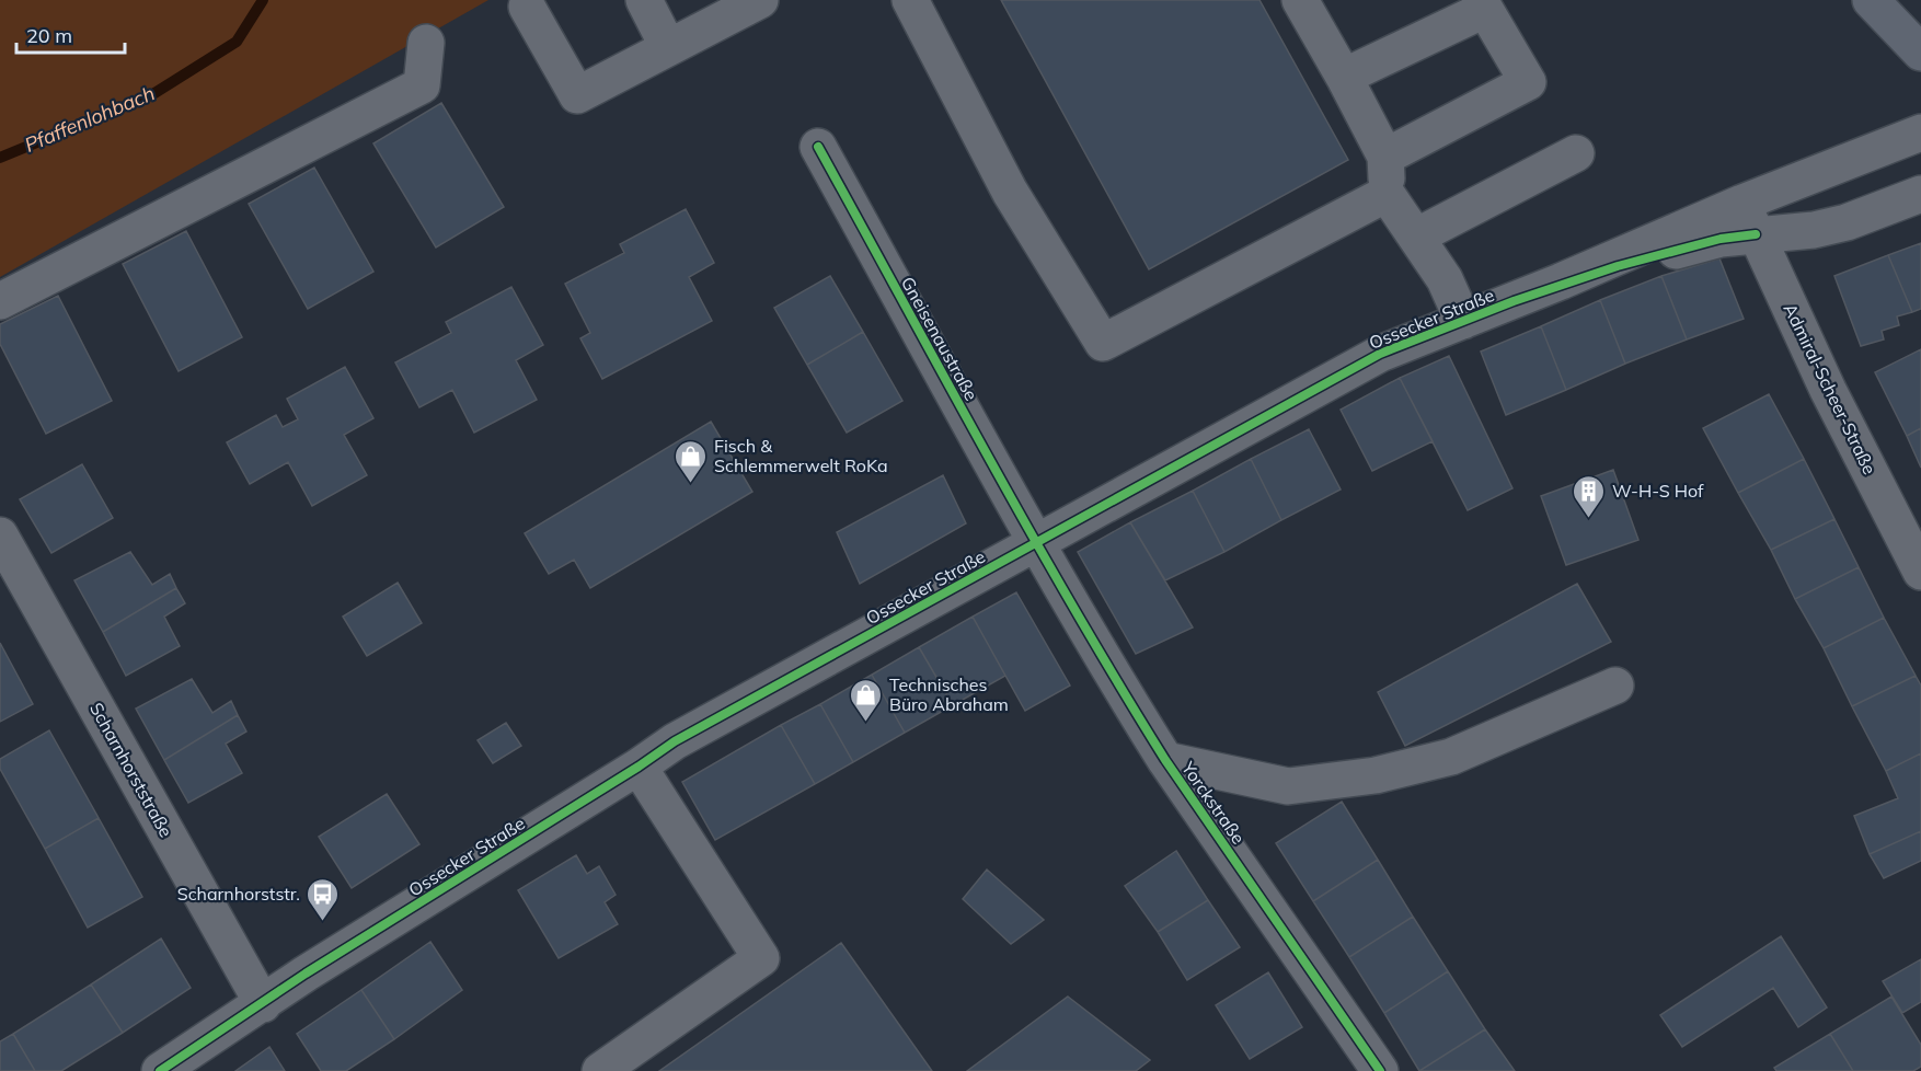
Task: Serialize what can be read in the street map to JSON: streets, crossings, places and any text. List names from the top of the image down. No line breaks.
{"streets":{"street":["Ossecker Straße","Gneisenaustraße","Admiral-Scheer-Straße","Scharnhorststraße","Yorckstraße"]},"crossings":[["Ossecker Straße","Gneisenaustraße"],["Ossecker Straße","Admiral-Scheer-Straße"],["Ossecker Straße","Scharnhorststraße"],["Ossecker Straße","Yorckstraße"],["Gneisenaustraße","Yorckstraße"]],"water":["Pfaffenlohbach"],"places":{"shop":["Fisch & Schlemmerwelt RoKa","Technisches Büro Abraham"],"building":["W-H-S Hof"],"bus stop":["Scharnhorststr."]},"scale_bar":"20 m"}
